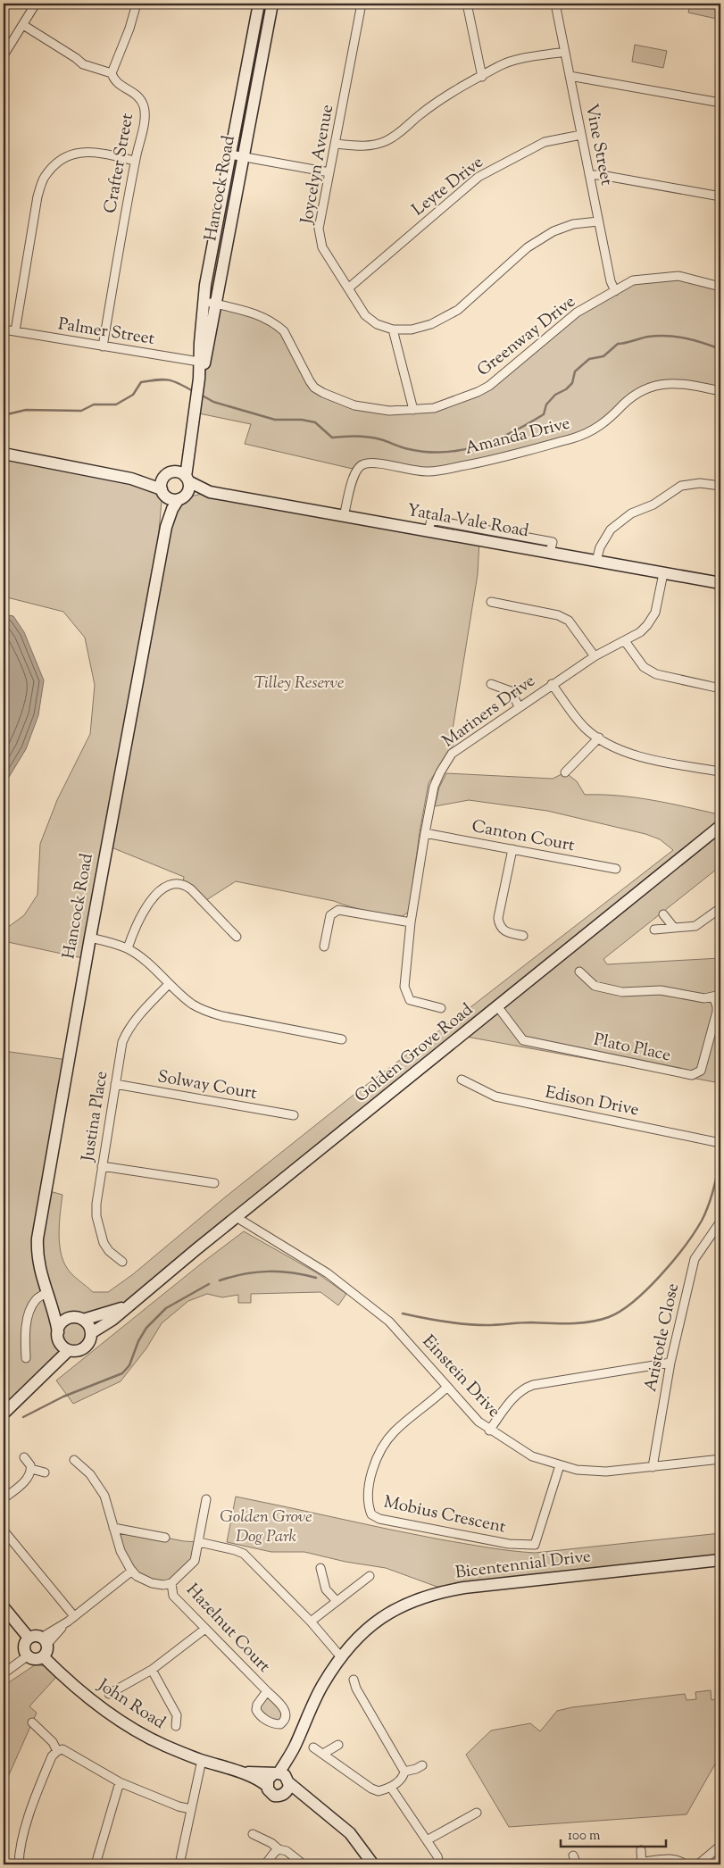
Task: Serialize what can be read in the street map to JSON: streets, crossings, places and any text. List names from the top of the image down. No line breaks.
{"streets":{"main road":["Hancock Road","Yatala Vale Road","Golden Grove Road","Bicentennial Drive","John Road"],"street":["Vine Street","Crafter Street","Joycelyn Avenue","Leyte Drive","Palmer Street","Greenway Drive","Amanda Drive","Mariners Drive","Canton Court","Plato Place","Solway Court","Edison Drive","Justina Place","Aristotle Close","Einstein Drive","Mobius Crescent","Hazelnut Court"]},"crossings":[["Vine Street","Joycelyn Avenue"],["Vine Street","Leyte Drive"],["Vine Street","Greenway Drive"],["Crafter Street","Palmer Street"],["Joycelyn Avenue","Leyte Drive"],["Hancock Road","Palmer Street"],["Hancock Road","Greenway Drive"],["Hancock Road","Yatala Vale Road"],["Hancock Road","Golden Grove Road"],["Amanda Drive","Yatala Vale Road"],["Yatala Vale Road","Mariners Drive"],["Mariners Drive","Canton Court"],["Plato Place","Golden Grove Road"],["Golden Grove Road","Einstein Drive"],["Solway Court","Justina Place"],["Aristotle Close","Einstein Drive"],["Einstein Drive","Mobius Crescent"],["Bicentennial Drive","John Road"]],"parks":["Tilley Reserve","Golden Grove Dog Park"],"scale_bar":"100 m"}
